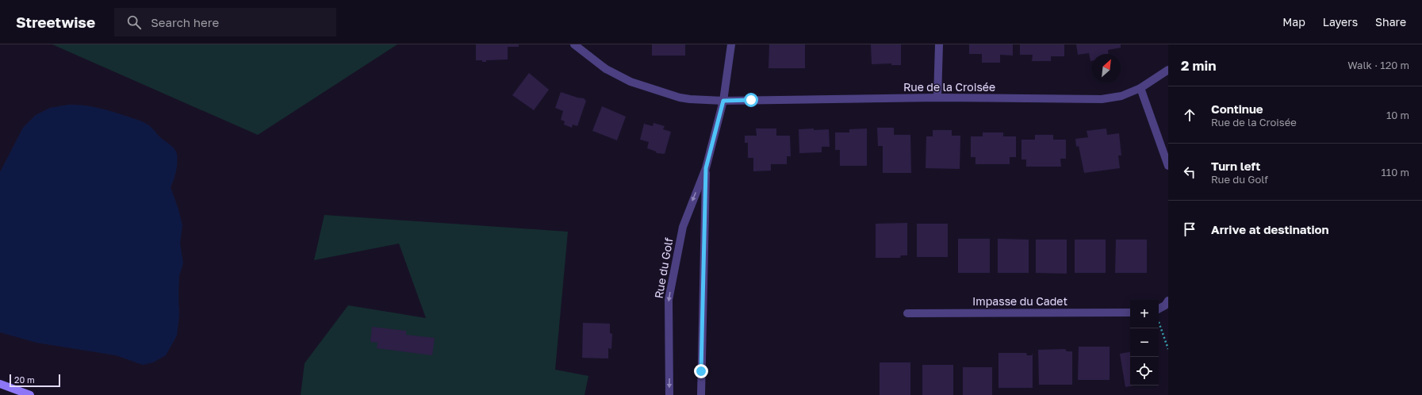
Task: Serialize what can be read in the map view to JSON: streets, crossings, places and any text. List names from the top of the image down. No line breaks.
{"streets":{"street":["Rue de la Croisée","Rue du Golf","Impasse du Cadet"]},"crossings":[["Rue de la Croisée","Rue du Golf"]],"scale_bar":"20 m","north":"top right","page":{"header":"Streetwise","search":"Search here","nav":["Map","Layers","Share"],"heading":["2 min","Walk · 120 m"],"list":[["Continue","Rue de la Croisée","10 m"],["Turn left","Rue du Golf","110 m"],"Arrive at destination"],"map_buttons":["+","−"],"scale":"20 m"}}
